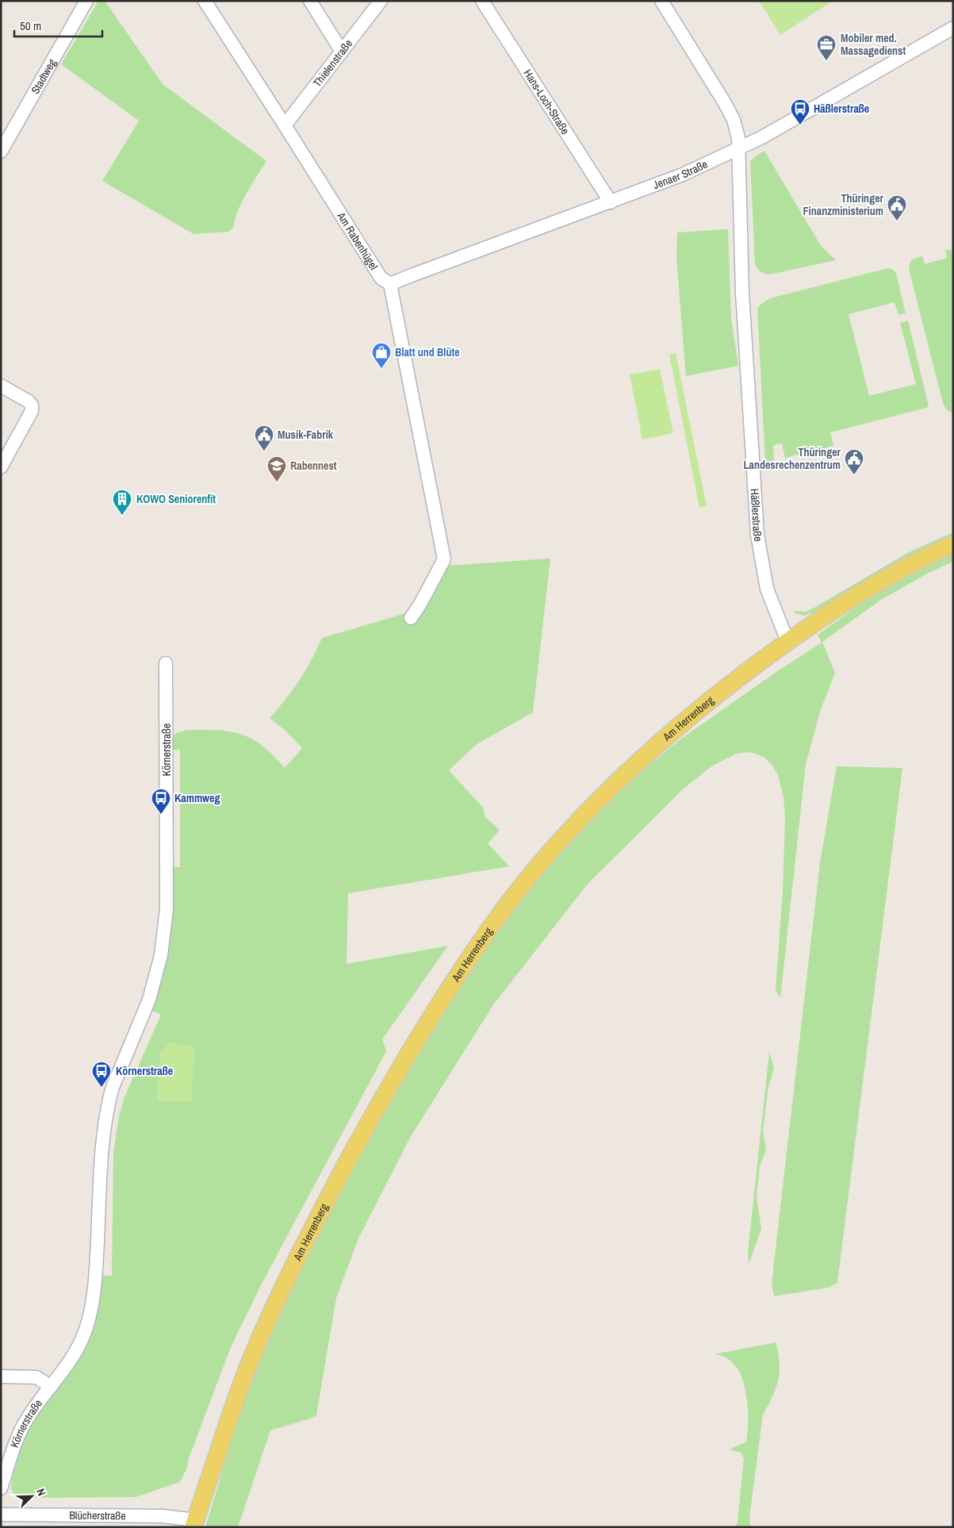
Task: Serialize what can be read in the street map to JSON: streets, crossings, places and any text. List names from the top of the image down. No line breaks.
{"streets":{"main road":["Am Herrenberg"],"street":["Thielenstraße","Stadtweg","Hans-Loch-Straße","Jenaer Straße","Am Rabenhügel","Häßlerstraße","Körnerstraße","Blücherstraße"]},"crossings":[["Thielenstraße","Am Rabenhügel"],["Hans-Loch-Straße","Jenaer Straße"],["Jenaer Straße","Am Rabenhügel"],["Jenaer Straße","Häßlerstraße"],["Häßlerstraße","Am Herrenberg"],["Am Herrenberg","Blücherstraße"]],"places":{"office":["Mobiler med. Massagedienst"],"bus stop":["Häßlerstraße","Kammweg","Körnerstraße"],"public building":["Thüringer Finanzministerium","Musik-Fabrik","Thüringer Landesrechenzentrum"],"shop":["Blatt und Blüte"],"school or university":["Rabennest"],"building":["KOWO Seniorenfit"]},"scale_bar":"50 m","north":"top right"}
